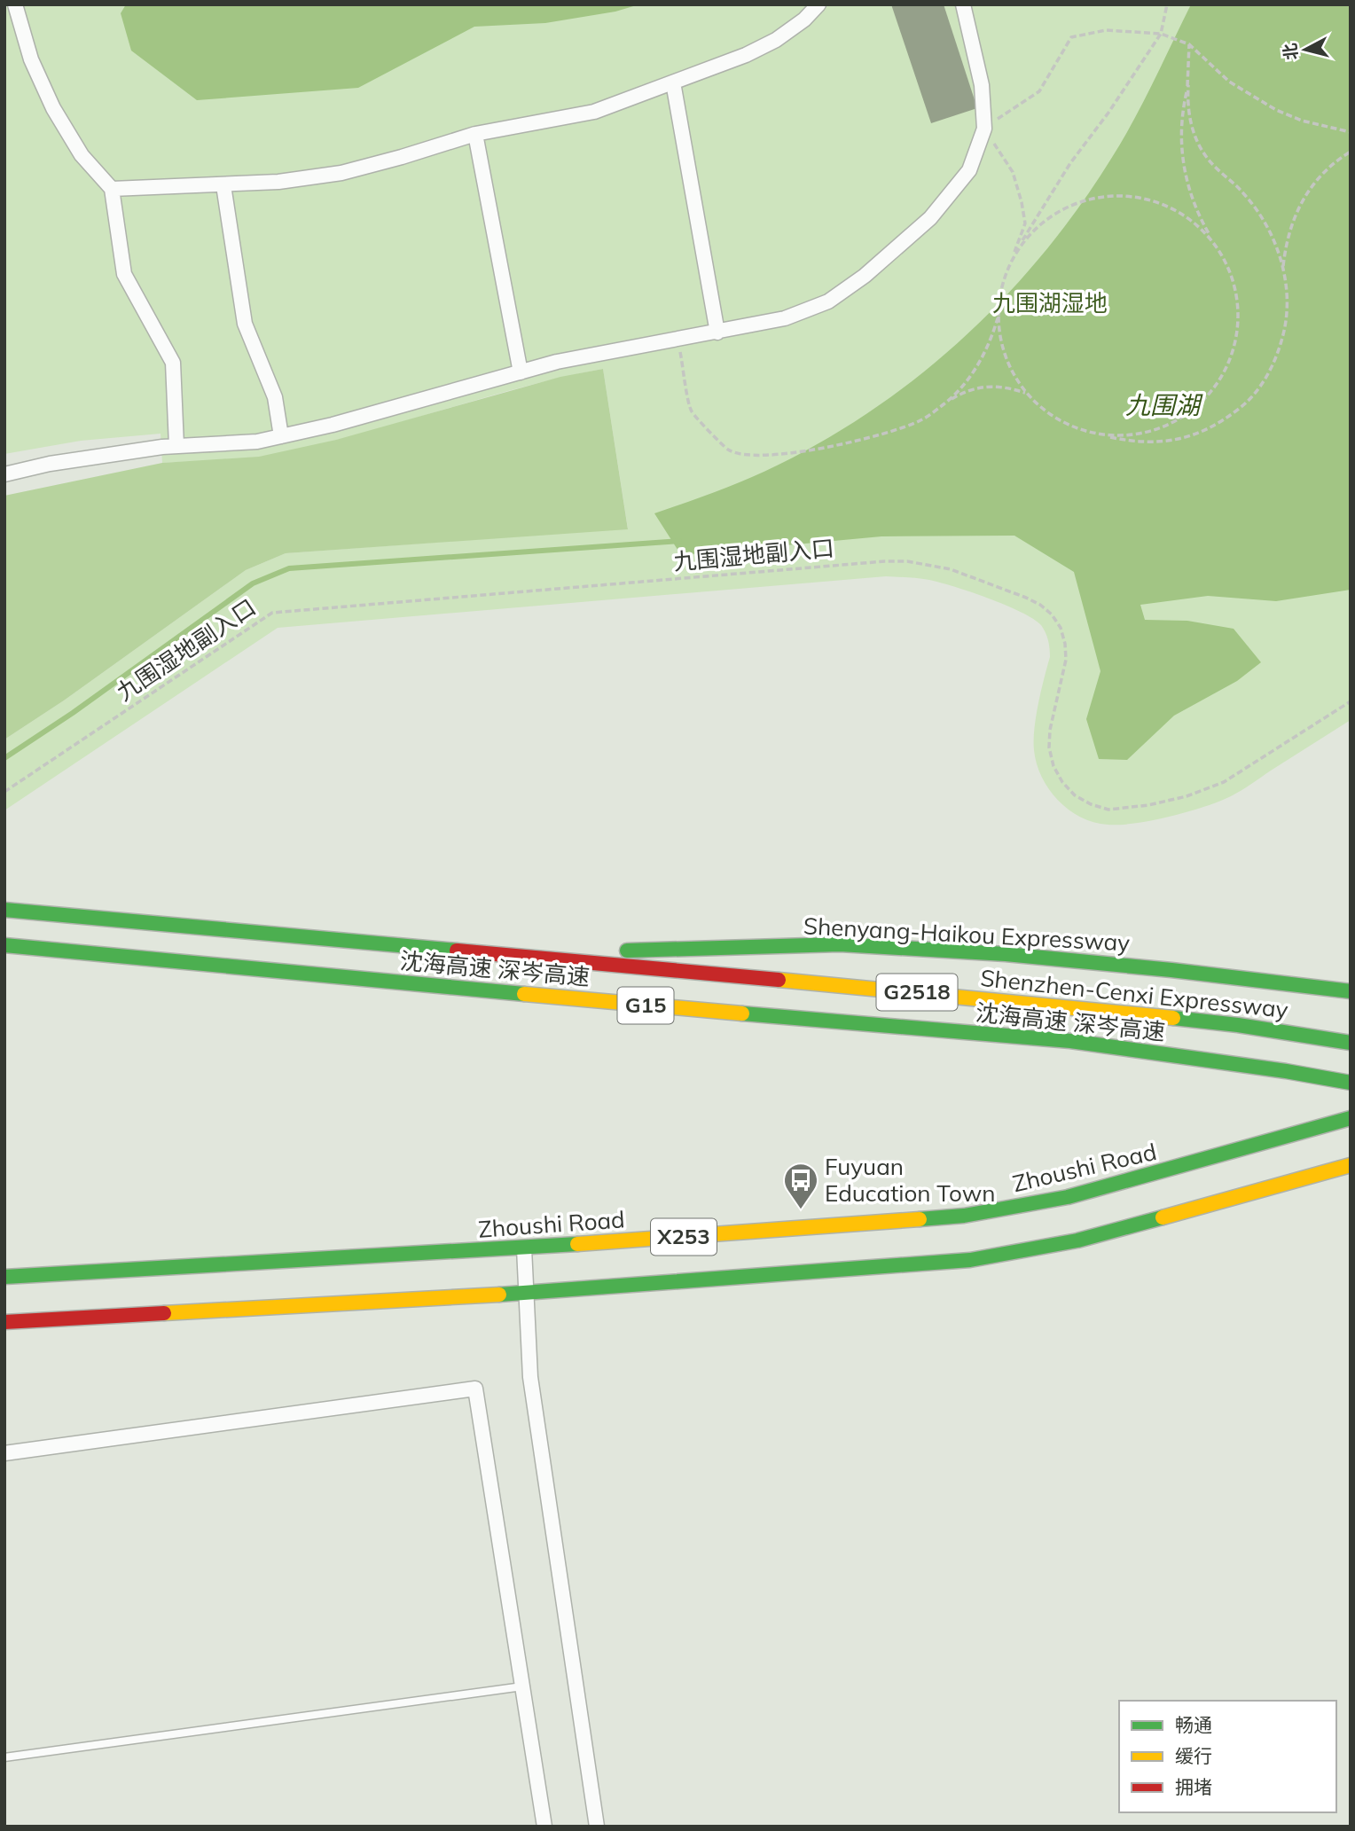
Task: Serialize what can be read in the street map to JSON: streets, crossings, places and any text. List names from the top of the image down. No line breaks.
{"streets":{"main road":["Shenyang-Haikou Expressway","沈海高速 深岑高速","G2518","Shenzhen-Cenxi Expressway","G15","Zhoushi Road","X253"],"path":["九围湿地副入口"]},"crossings":[["Shenyang-Haikou Expressway","沈海高速 深岑高速"],["Shenyang-Haikou Expressway","Shenzhen-Cenxi Expressway"],["沈海高速 深岑高速","Shenzhen-Cenxi Expressway"]],"water":["九围湖"],"parks":["九围湖湿地"],"places":{"bus stop":["Fuyuan Education Town"]},"legend":["畅通","缓行","拥堵"],"north":"left"}
